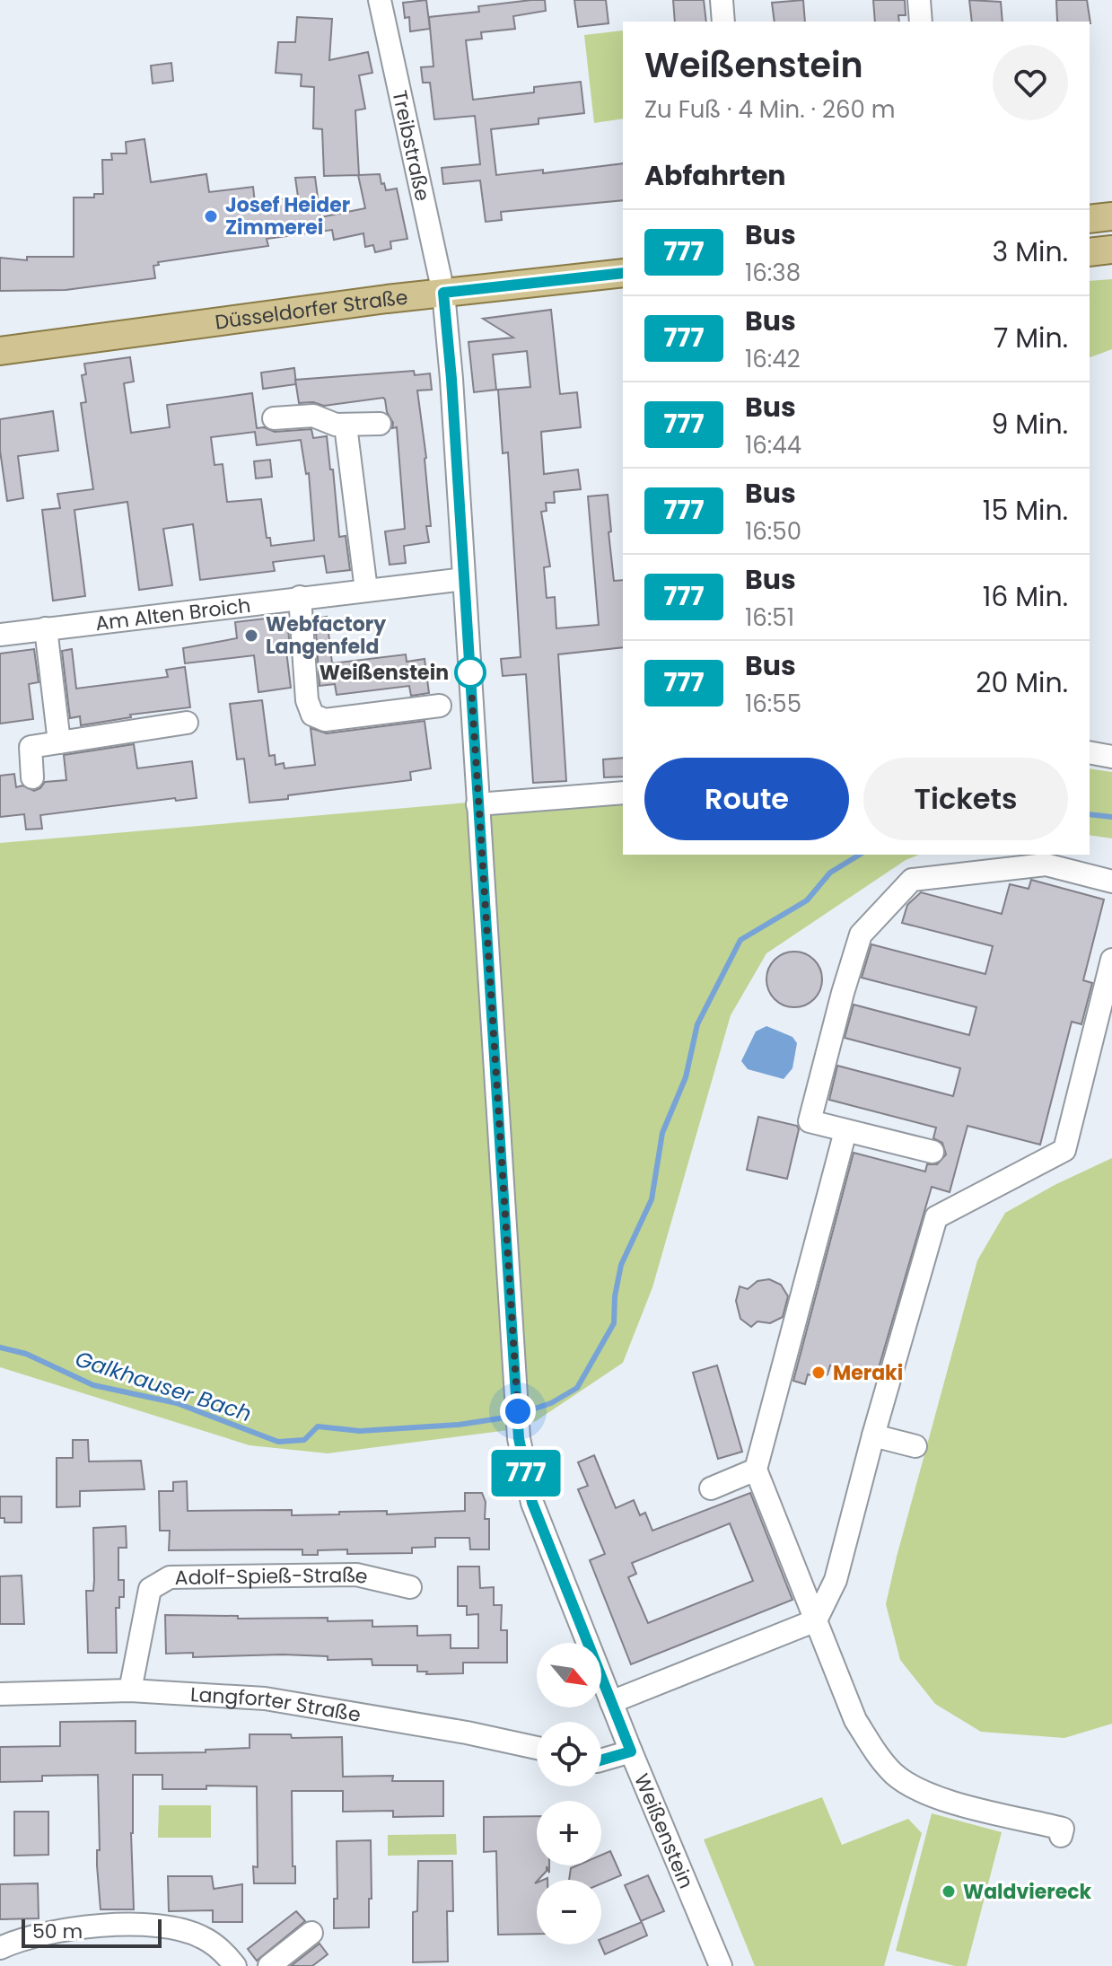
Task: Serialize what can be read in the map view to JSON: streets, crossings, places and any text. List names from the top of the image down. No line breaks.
{"streets":{"main road":["Düsseldorfer Straße"],"street":["Treibstraße","Am Alten Broich","Adolf-Spieß-Straße","Langforter Straße","Weißenstein"]},"crossings":[["Treibstraße","Düsseldorfer Straße"],["Treibstraße","Weißenstein"],["Düsseldorfer Straße","Weißenstein"],["Am Alten Broich","Weißenstein"],["Adolf-Spieß-Straße","Langforter Straße"]],"water":["Galkhauser Bach"],"places":["Josef Heider Zimmerei","Webfactory Langenfeld","Weißenstein","Meraki","Waldviereck"],"lines":["bus line 777"],"scale_bar":"50 m","north":"bottom right","page":{"on_map":"777","heading":[["Weißenstein","Zu Fuß · 4 Min. · 260 m"],"Abfahrten"],"list":[{"mark":"777","name":"Bus","note":"16:38","value":"3 Min."},{"mark":"777","name":"Bus","note":"16:42","value":"7 Min."},{"mark":"777","name":"Bus","note":"16:44","value":"9 Min."},{"mark":"777","name":"Bus","note":"16:50","value":"15 Min."},{"mark":"777","name":"Bus","note":"16:51","value":"16 Min."},{"mark":"777","name":"Bus","note":"16:55","value":"20 Min."}],"buttons":["Route","Tickets"],"map_buttons":["+","−"],"scale":"50 m"}}
